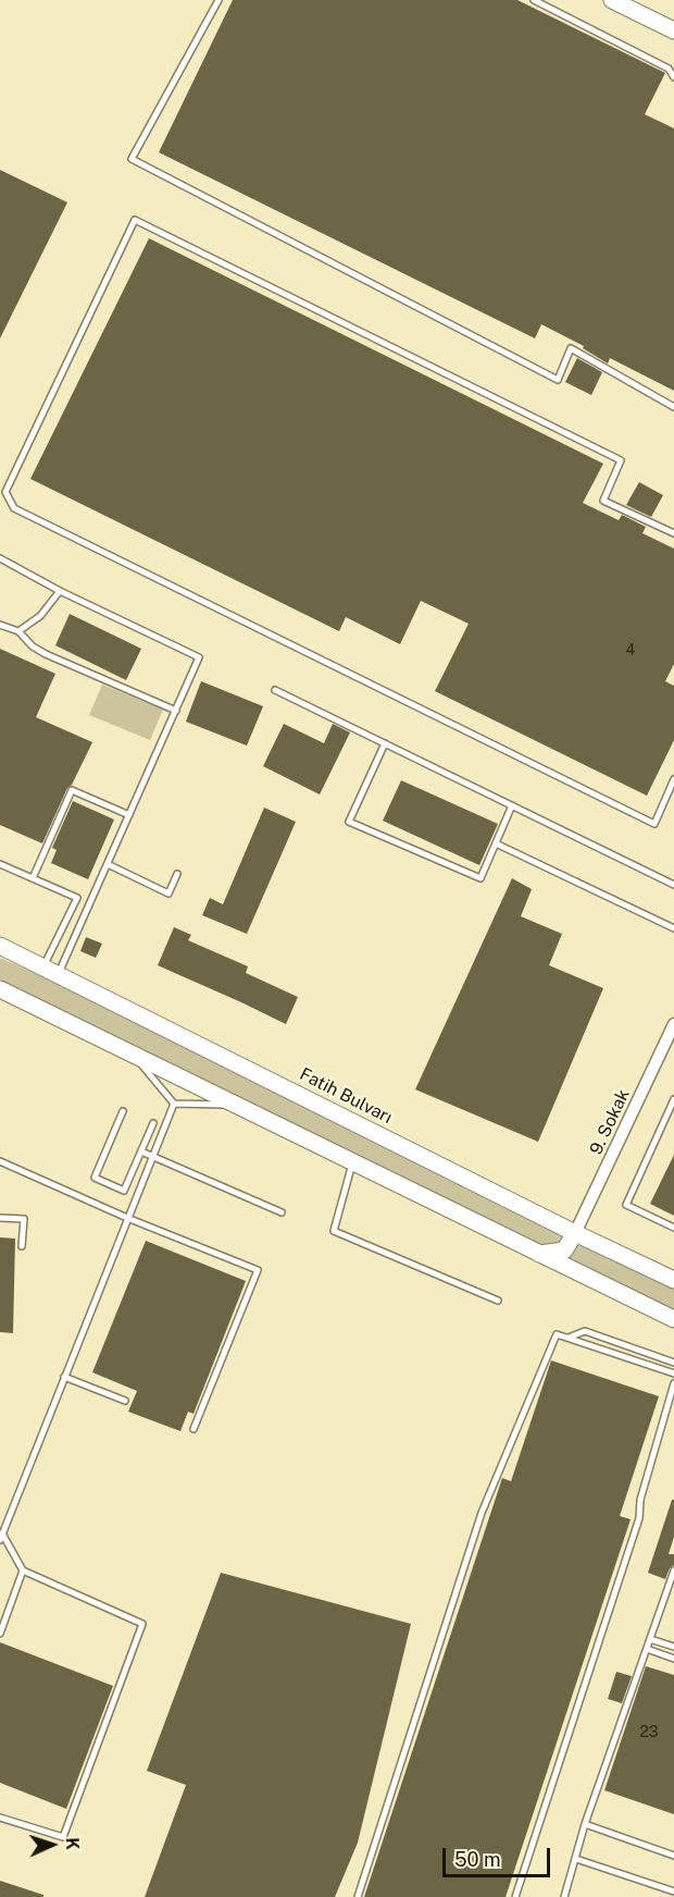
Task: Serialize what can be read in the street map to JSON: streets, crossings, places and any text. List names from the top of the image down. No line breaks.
{"streets":{"main road":["Fatih Bulvarı"],"street":["9. Sokak"]},"crossings":[["Fatih Bulvarı","9. Sokak"]],"house_numbers":["4","23"],"scale_bar":"50 m","north":"right"}
